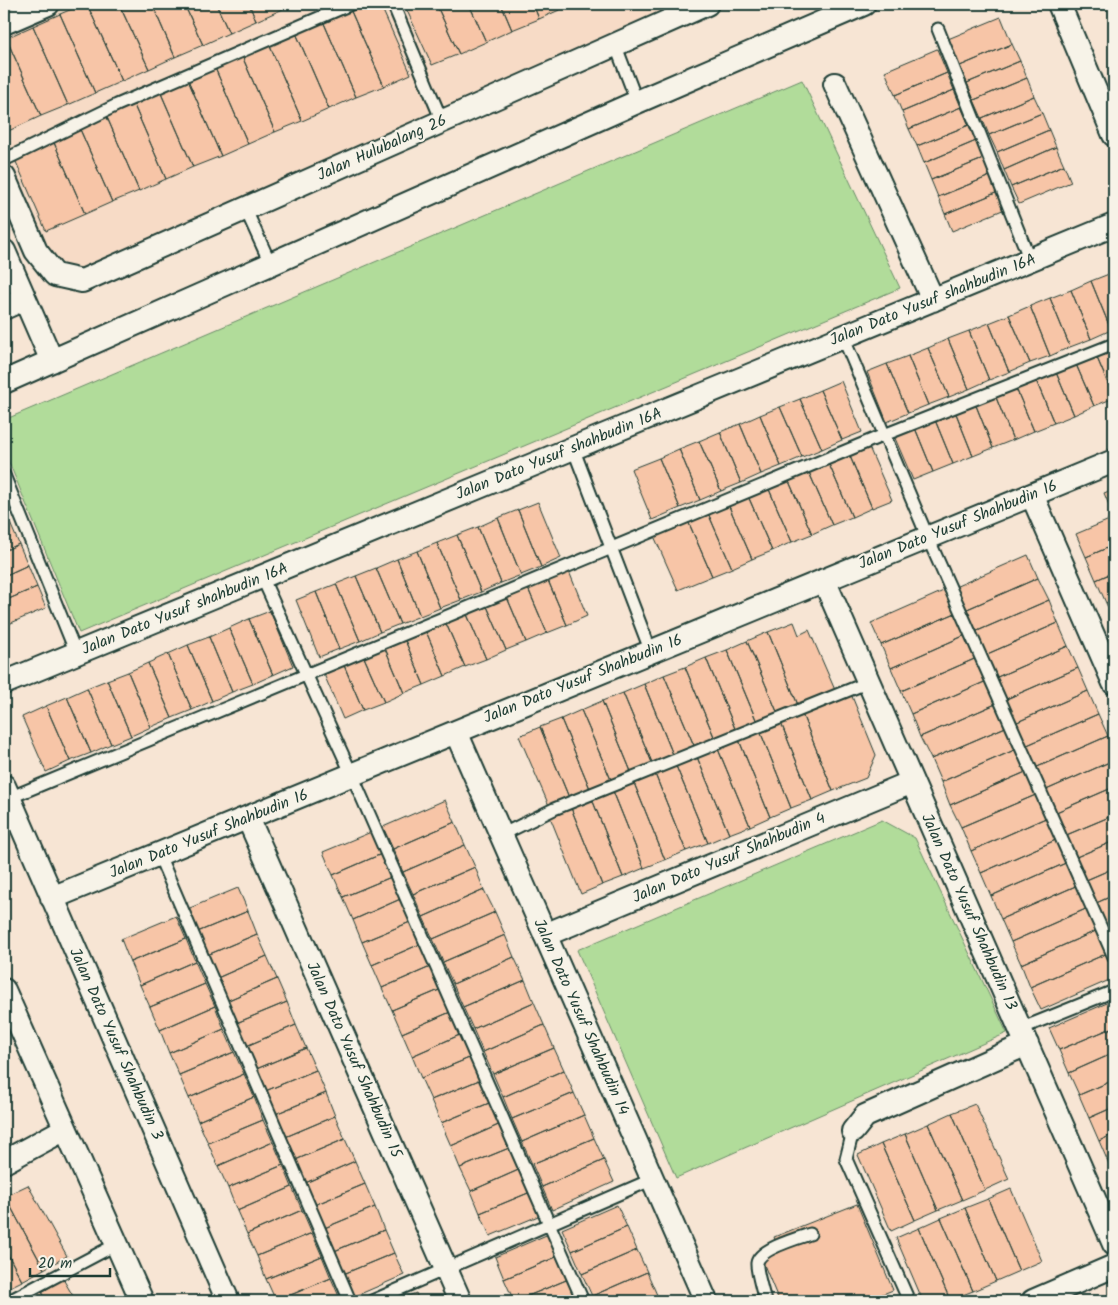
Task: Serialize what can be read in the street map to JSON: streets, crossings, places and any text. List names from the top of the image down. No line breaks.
{"streets":{"street":["Jalan Hulubalang 26","Jalan Dato Yusuf shahbudin 16A","Jalan Dato Yusuf Shahbudin 16","Jalan Dato Yusuf Shahbudin 4","Jalan Dato Yusuf Shahbudin 13","Jalan Dato Yusuf Shahbudin 14","Jalan Dato Yusuf Shahbudin 3","Jalan Dato Yusuf Shahbudin 15"]},"crossings":[["Jalan Dato Yusuf Shahbudin 16","Jalan Dato Yusuf Shahbudin 13"],["Jalan Dato Yusuf Shahbudin 16","Jalan Dato Yusuf Shahbudin 14"],["Jalan Dato Yusuf Shahbudin 16","Jalan Dato Yusuf Shahbudin 3"],["Jalan Dato Yusuf Shahbudin 16","Jalan Dato Yusuf Shahbudin 15"],["Jalan Dato Yusuf Shahbudin 4","Jalan Dato Yusuf Shahbudin 13"],["Jalan Dato Yusuf Shahbudin 4","Jalan Dato Yusuf Shahbudin 14"]],"scale_bar":"20 m"}
